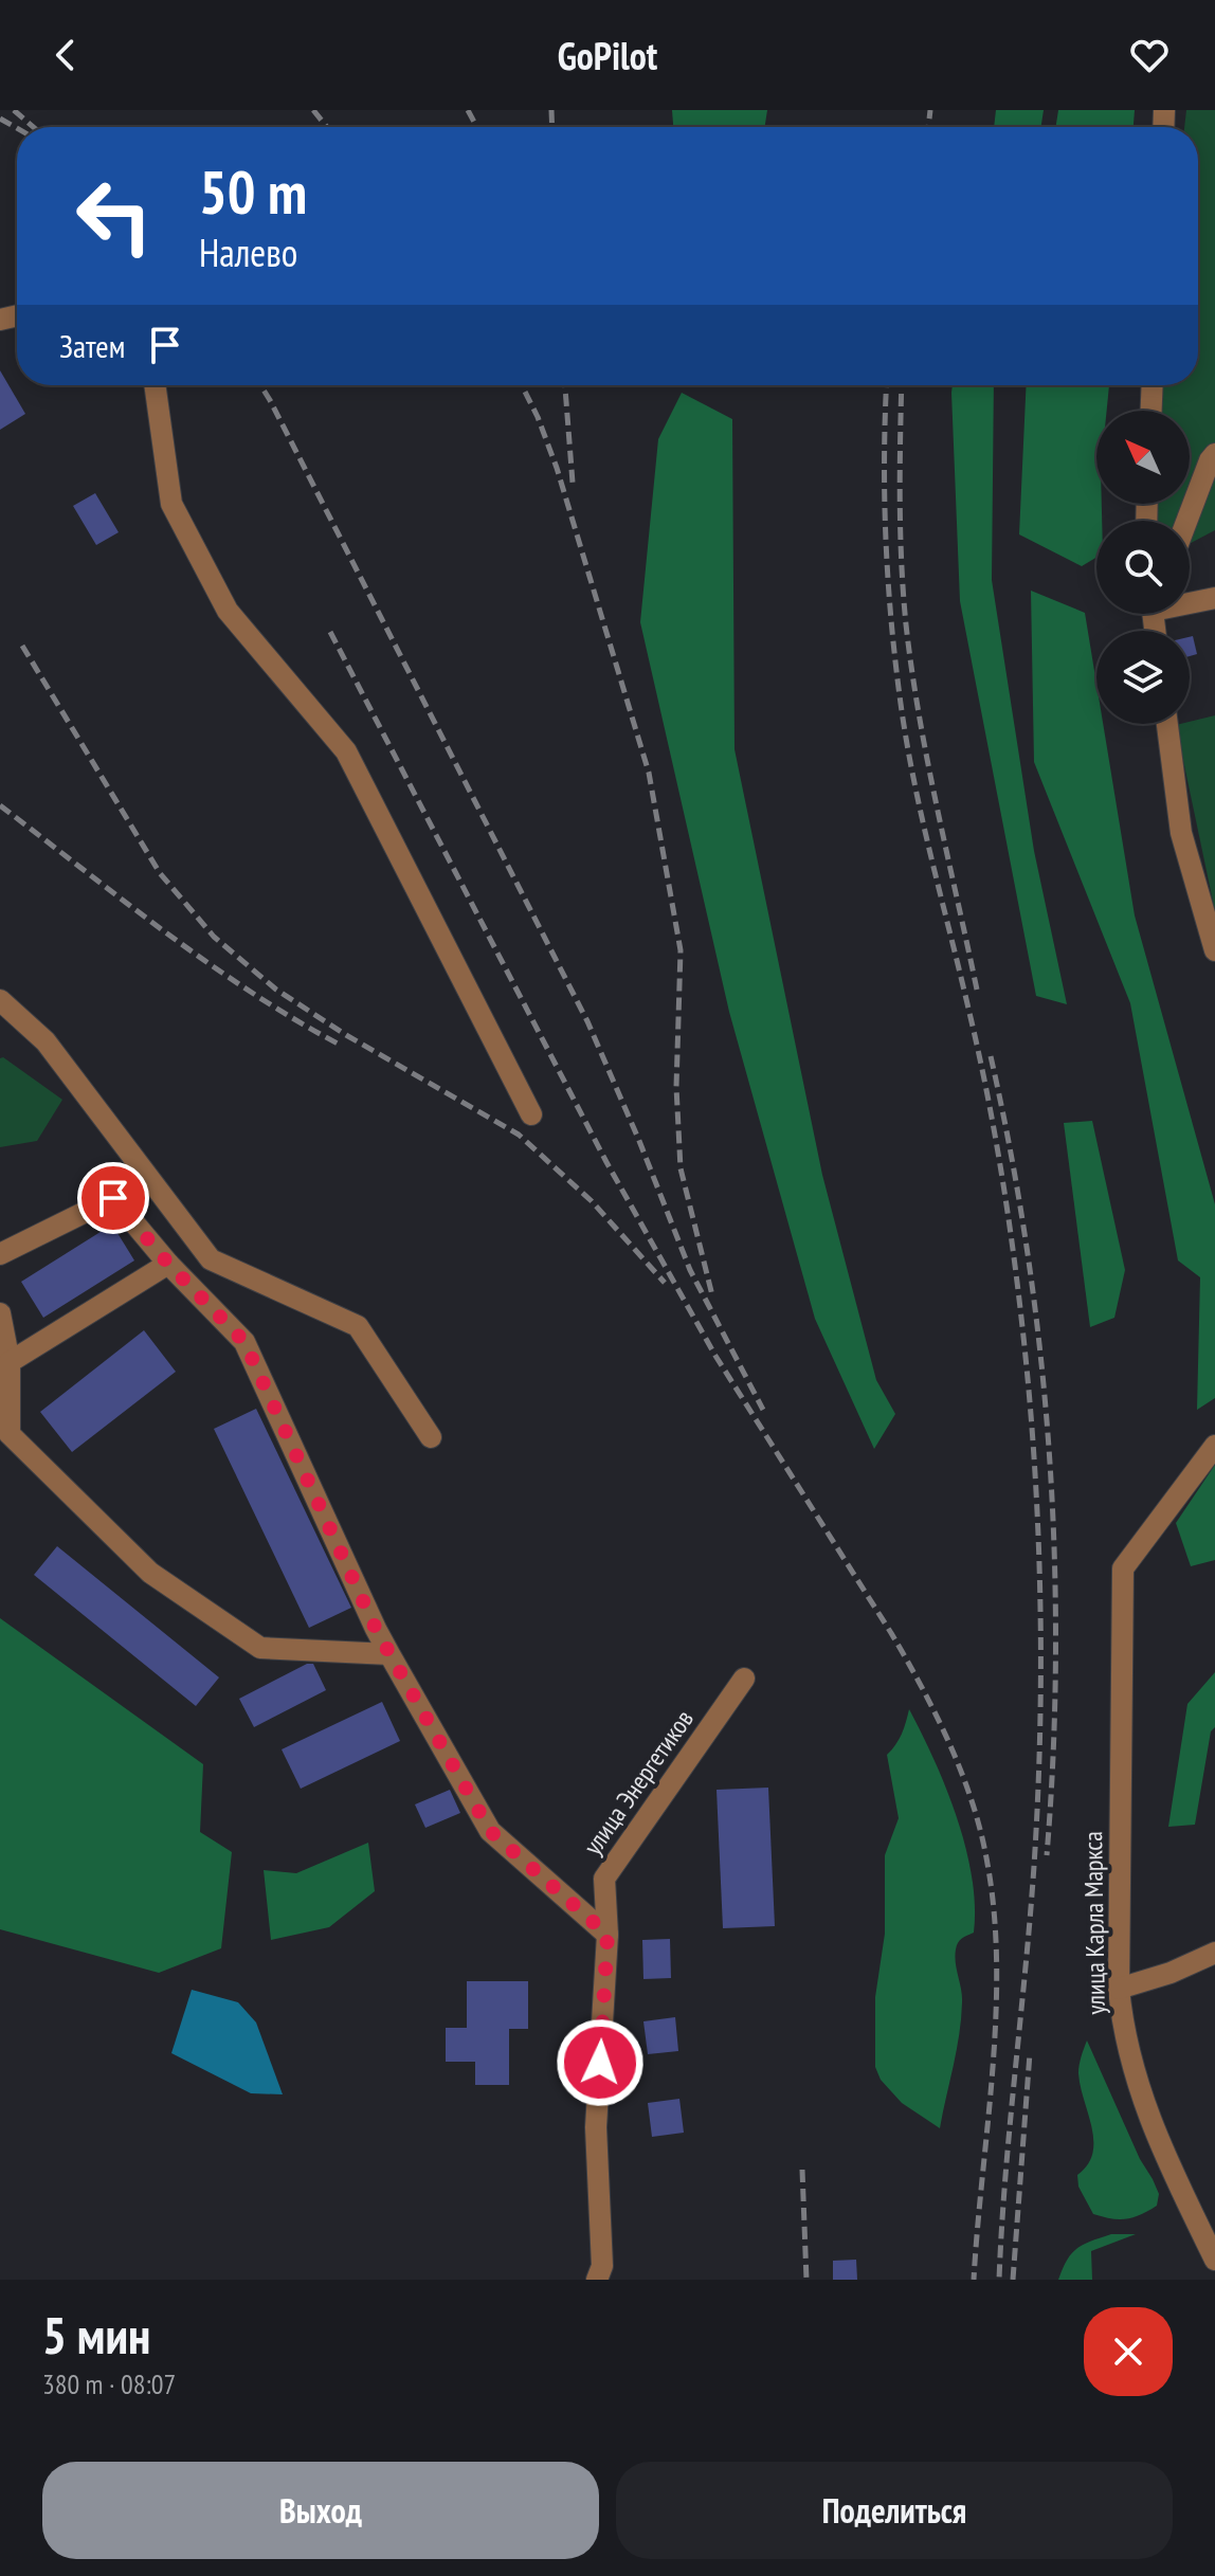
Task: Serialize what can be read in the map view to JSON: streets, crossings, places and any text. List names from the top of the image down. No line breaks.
{"streets":{"street":["улица Энергетиков","улица Карла Маркса"]},"north":"top left","page":{"header":"GoPilot","turn":["50 m","Налево"],"then":"Затем","heading":["5 мин","380 m · 08:07"],"buttons":["Выход","Поделиться"]}}
